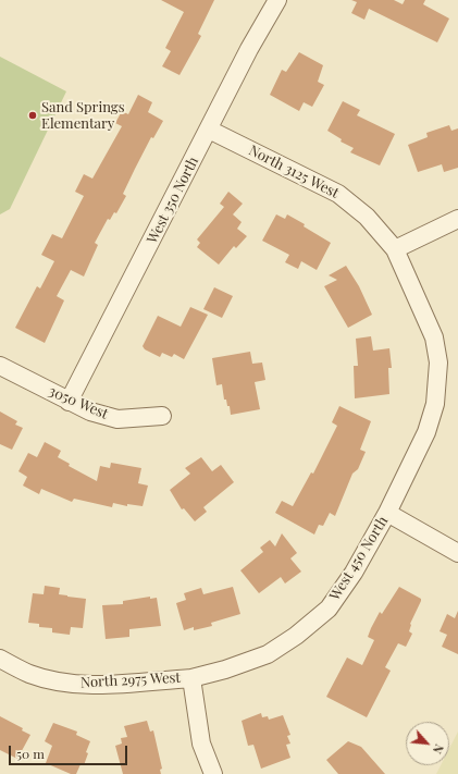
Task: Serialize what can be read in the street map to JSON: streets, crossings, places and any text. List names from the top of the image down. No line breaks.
{"streets":{"street":["North 3125 West","West 350 North","3050 West","West 450 North","North 2975 West"]},"crossings":[["North 3125 West","West 350 North"],["North 3125 West","West 450 North"],["West 350 North","3050 West"],["West 450 North","North 2975 West"]],"places":["Sand Springs Elementary"],"scale_bar":"50 m","north":"bottom right"}
